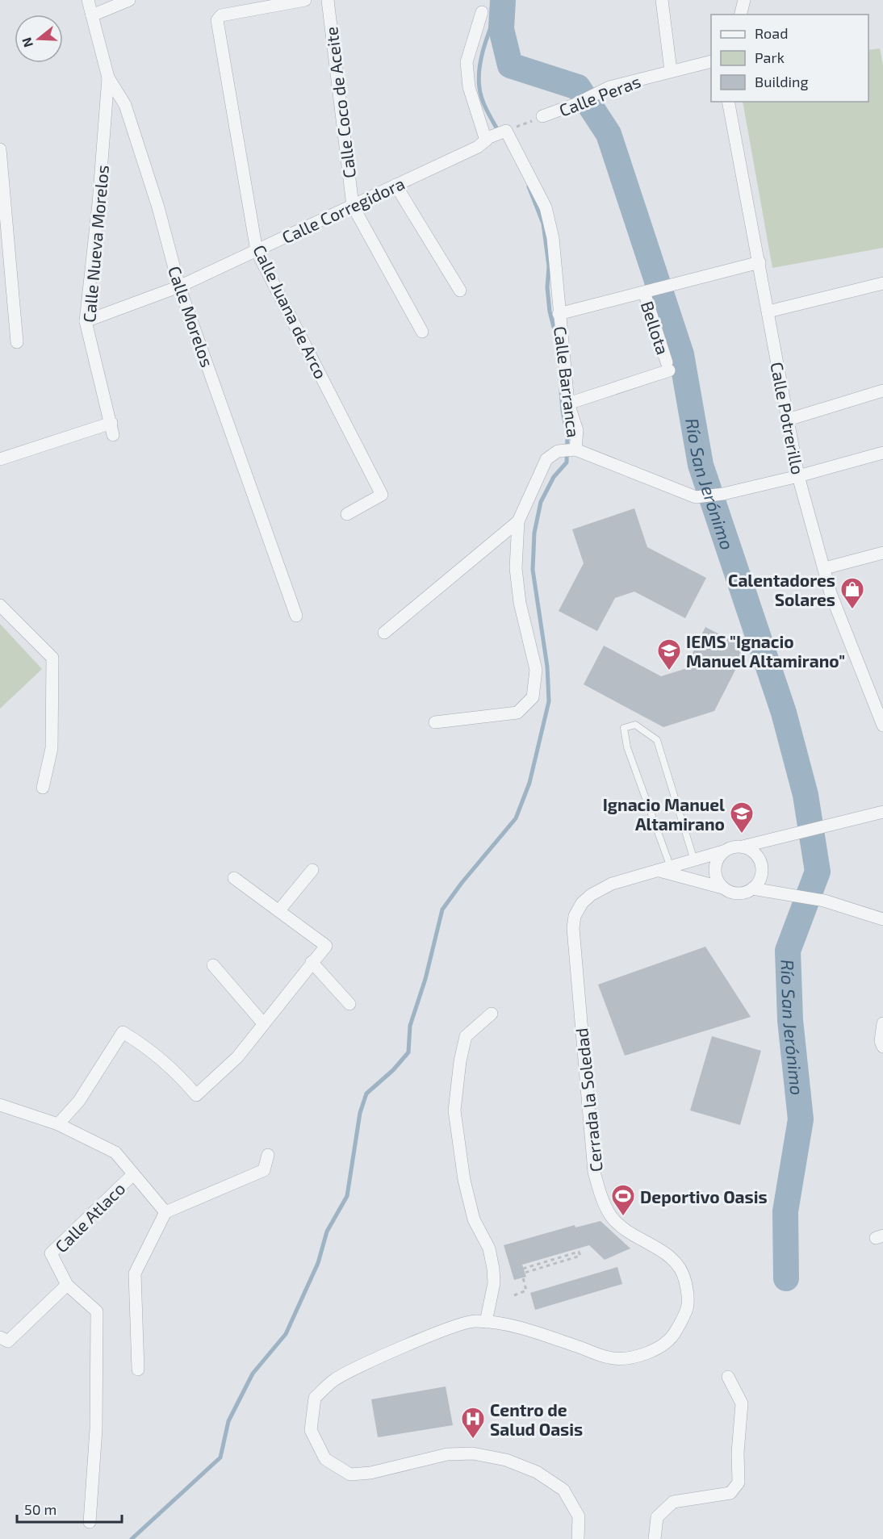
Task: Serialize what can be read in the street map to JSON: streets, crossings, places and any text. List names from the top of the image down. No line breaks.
{"streets":{"street":["Calle Peras","Calle Coco de Aceite","Calle Corregidora","Calle Nueva Morelos","Calle Juana de Arco","Calle Morelos","Bellota","Calle Barranca","Calle Potrerillo","Cerrada la Soledad","Calle Atlaco"]},"crossings":[["Calle Peras","Calle Barranca"],["Calle Coco de Aceite","Calle Corregidora"],["Calle Corregidora","Calle Nueva Morelos"],["Calle Corregidora","Calle Juana de Arco"],["Calle Corregidora","Calle Morelos"],["Calle Nueva Morelos","Calle Morelos"],["Bellota","Calle Barranca"]],"water":["Río San Jerónimo"],"places":{"shop":["Calentadores Solares"],"school or university":["IEMS \"Ignacio Manuel Altamirano\"","Ignacio Manuel Altamirano"],"sports":["Deportivo Oasis"],"hospital":["Centro de Salud Oasis"]},"legend":["Road","Park","Building"],"scale_bar":"50 m","north":"left"}
